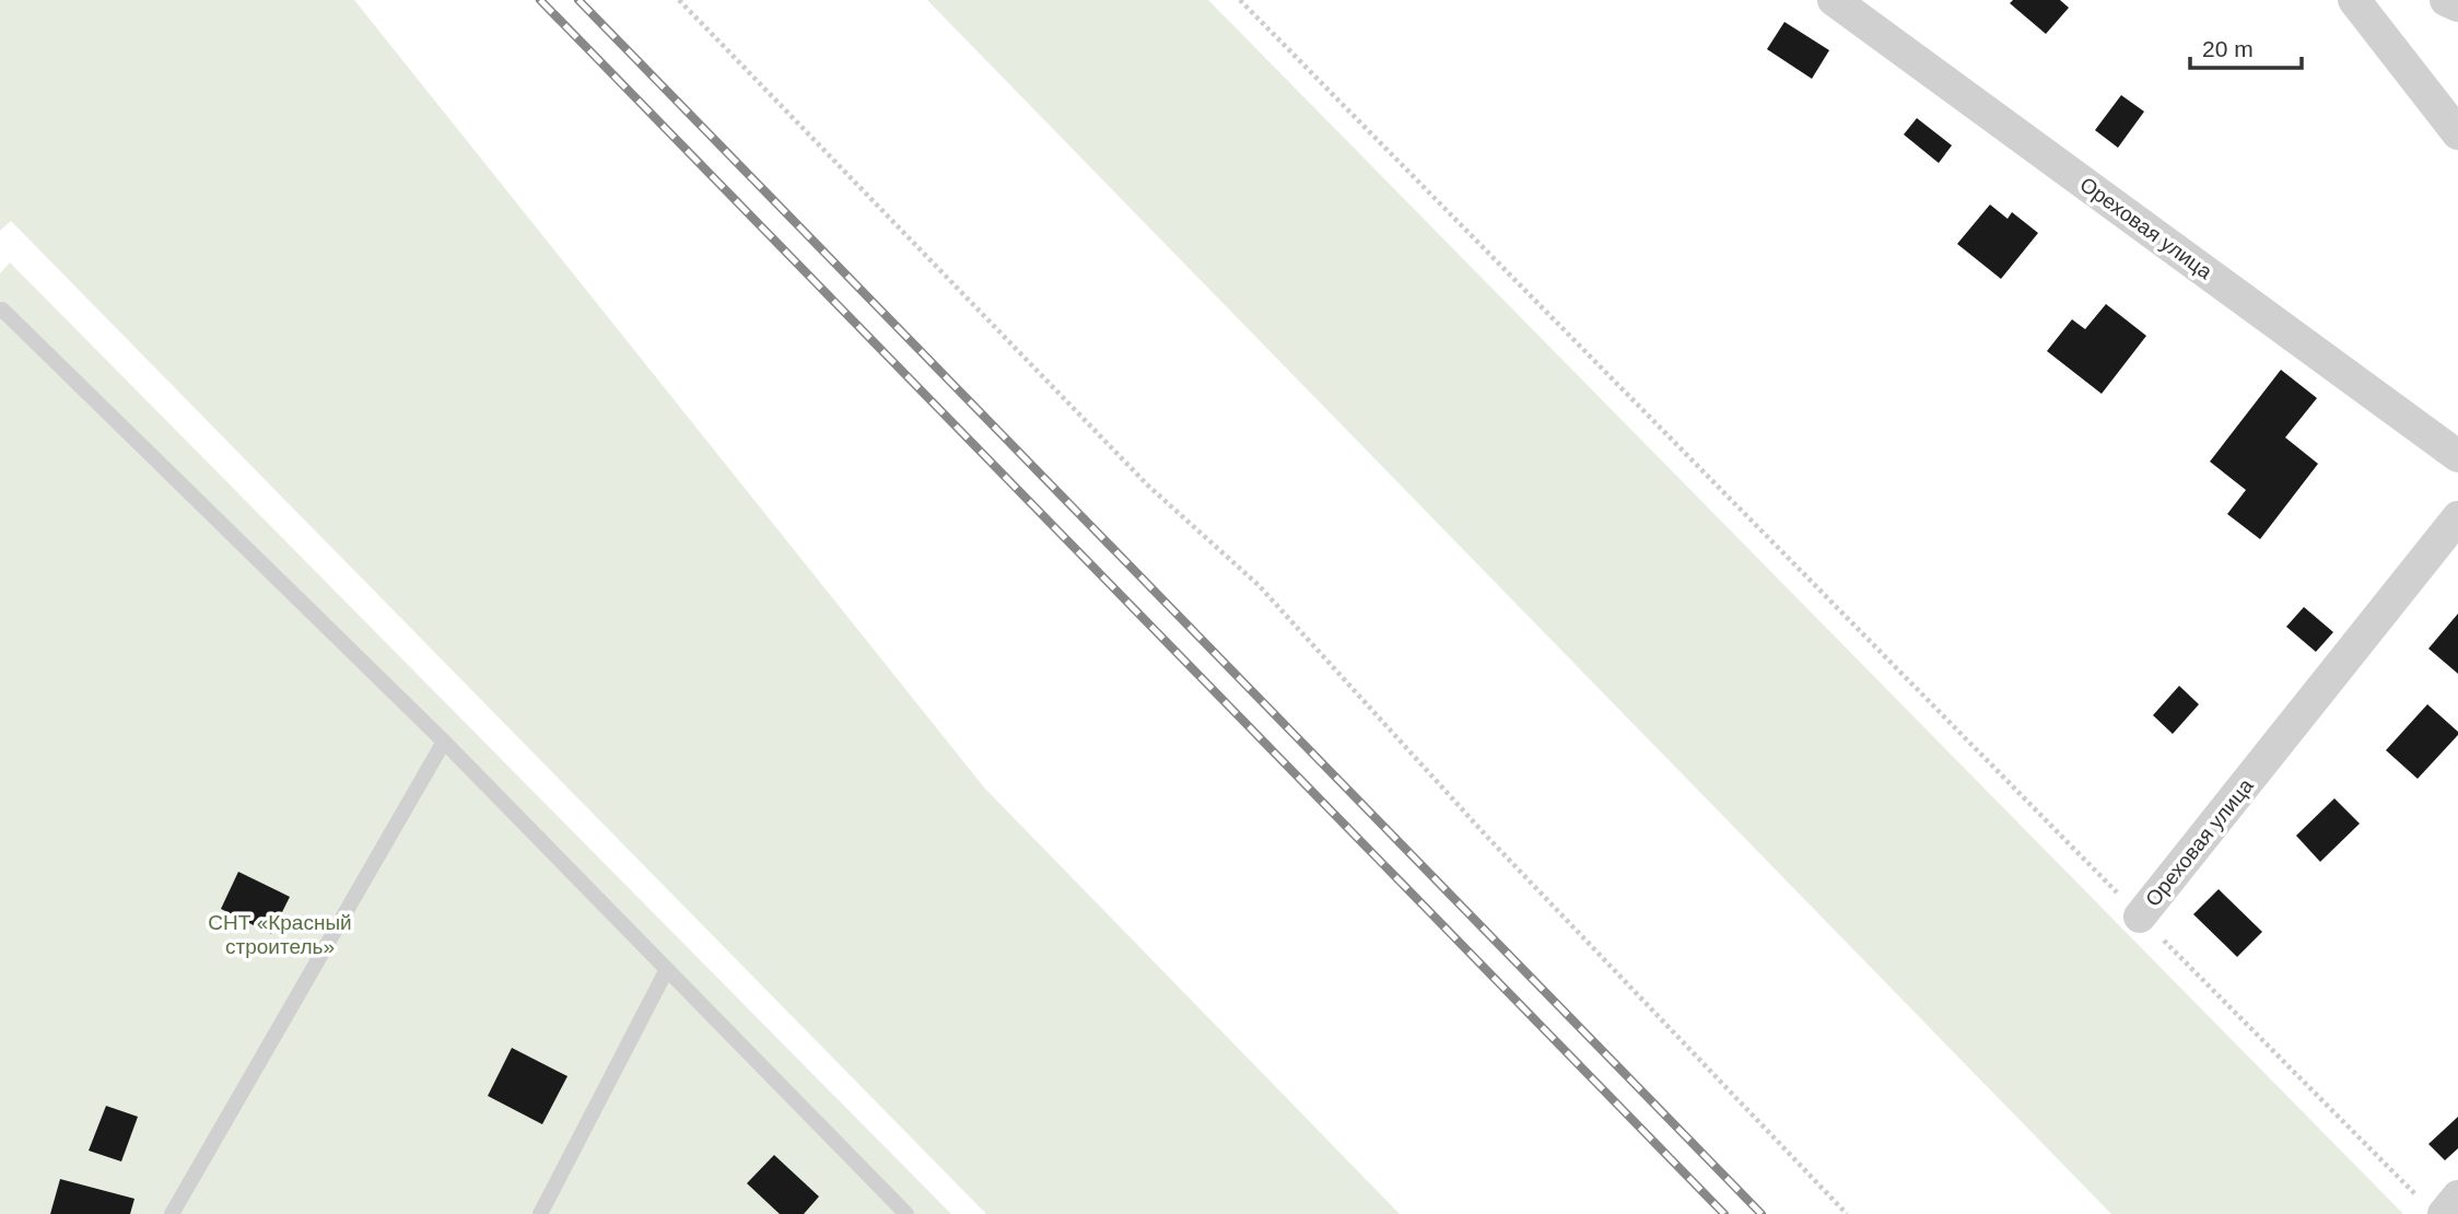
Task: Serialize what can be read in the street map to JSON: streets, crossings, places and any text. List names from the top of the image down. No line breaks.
{"streets":{"street":["Ореховая улица"]},"parks":["СНТ «Красный строитель»"],"scale_bar":"20 m"}
